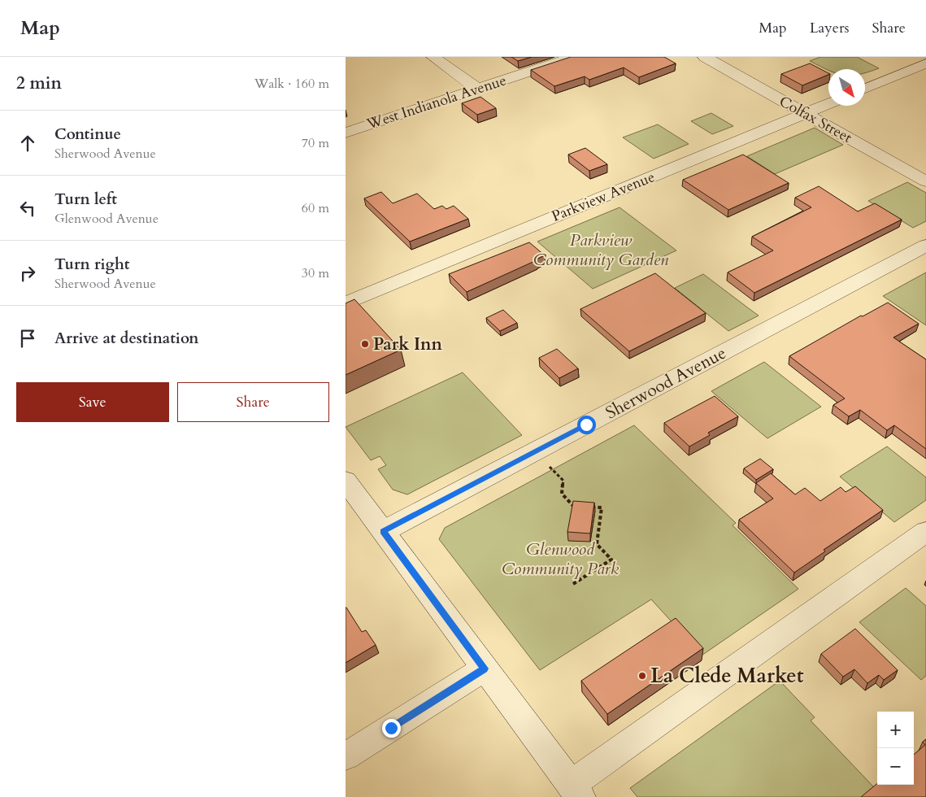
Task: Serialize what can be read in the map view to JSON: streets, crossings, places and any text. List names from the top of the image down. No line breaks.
{"streets":{"street":["West Indianola Avenue","Colfax Street","Parkview Avenue","Sherwood Avenue"]},"crossings":[["Colfax Street","Parkview Avenue"]],"parks":["Parkview Community Garden","Glenwood Community Park"],"places":["Park Inn","La Clede Market"],"north":"bottom right","page":{"header":"Map","nav":["Map","Layers","Share"],"heading":["2 min","Walk · 160 m"],"list":[["Continue","Sherwood Avenue","70 m"],["Turn left","Glenwood Avenue","60 m"],["Turn right","Sherwood Avenue","30 m"],"Arrive at destination"],"buttons":["Save","Share"],"map_buttons":["+","−"]}}
